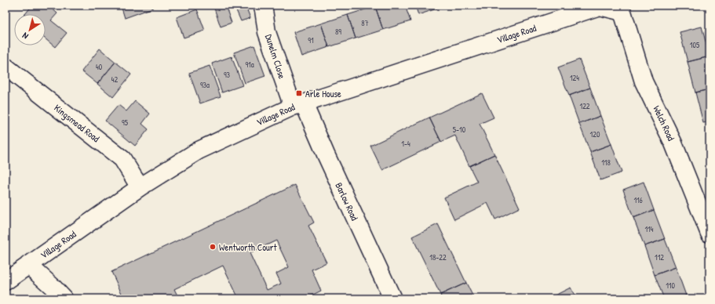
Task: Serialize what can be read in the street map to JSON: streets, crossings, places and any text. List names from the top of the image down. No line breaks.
{"streets":{"street":["Village Road","Dunelm Close","Kingsmead Road","Welch Road","Barlow Road"]},"crossings":[["Village Road","Dunelm Close"],["Village Road","Kingsmead Road"],["Village Road","Welch Road"],["Village Road","Barlow Road"],["Dunelm Close","Barlow Road"]],"places":{"transit":["Arle House"],"other":["Wentworth Court"]},"house_numbers":["87","89","91","105","91a","40","93","124","42","93a","122","95","5-10","120","1-4","118","116","114","18-22","112","110"],"north":"bottom left"}
